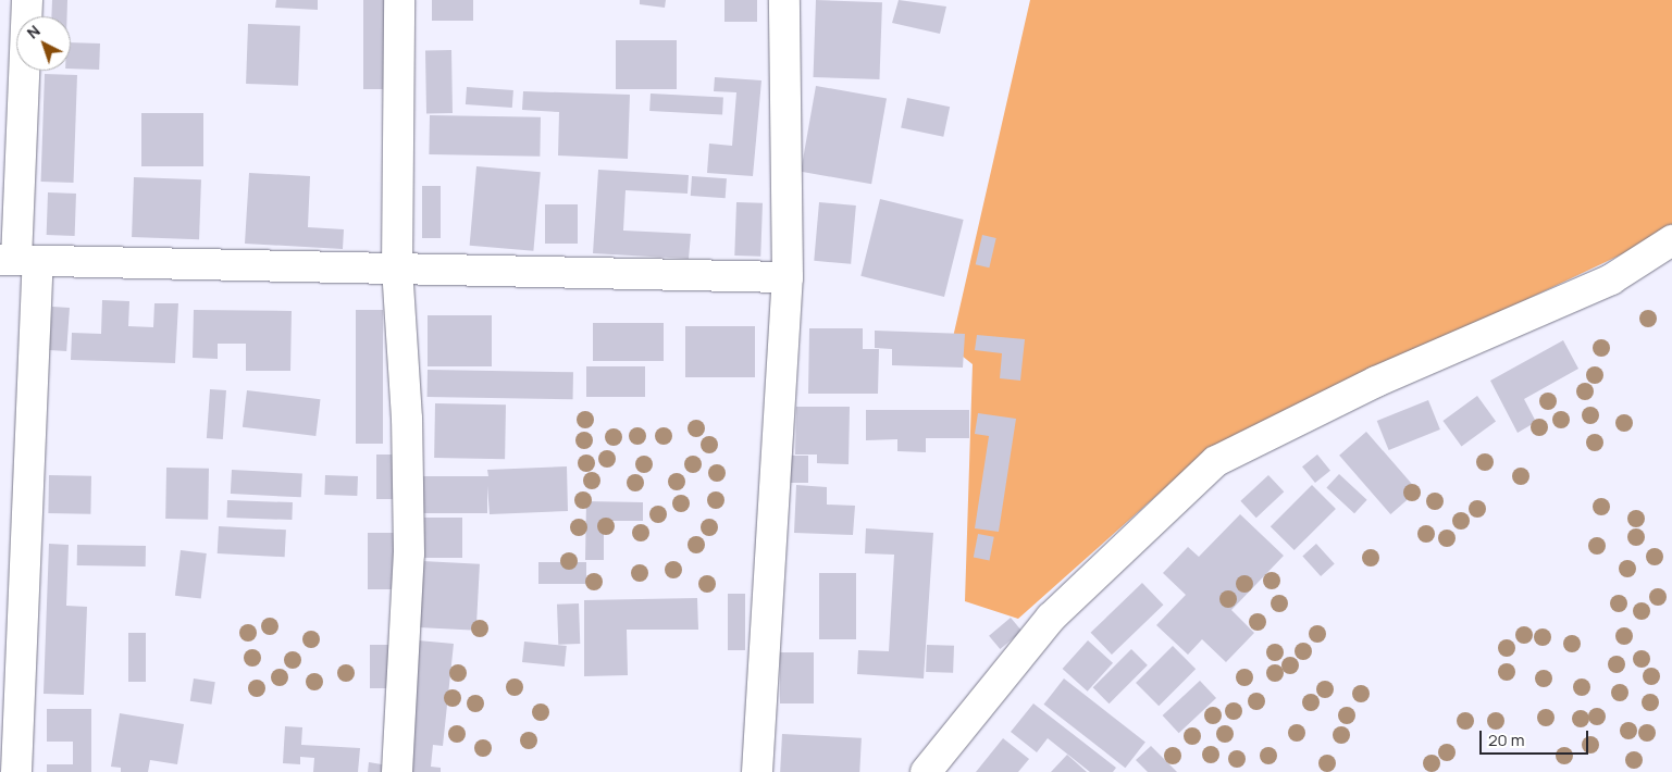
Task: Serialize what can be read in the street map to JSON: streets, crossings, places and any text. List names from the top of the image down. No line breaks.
{"scale_bar":"20 m","north":"top left"}
